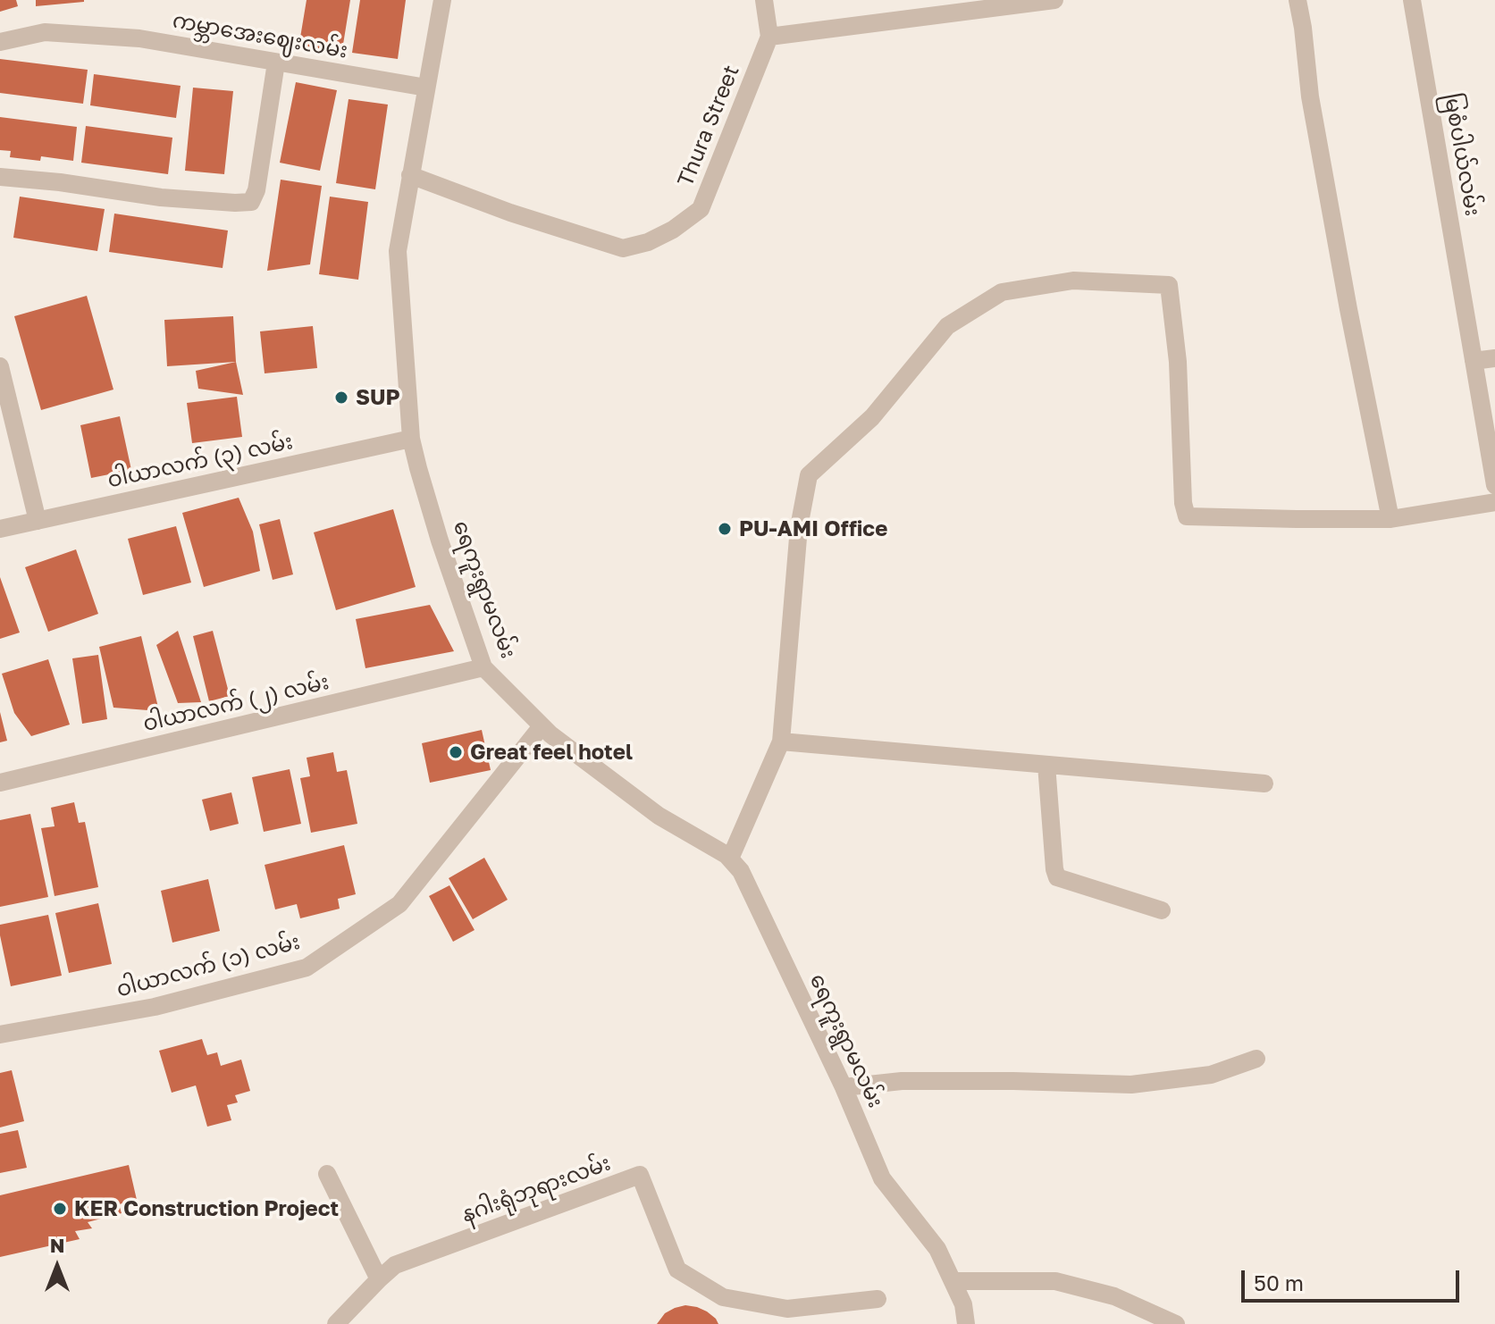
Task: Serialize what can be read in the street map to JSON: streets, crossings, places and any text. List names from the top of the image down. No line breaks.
{"streets":{"street":["ကမ္ဘာအေးဈေးလမ်း","Thura Street","မြစံပါယ်လမ်း","ဝါယာလက် (၃) လမ်း","ရေကူးရွာမလမ်း","ဝါယာလက် (၂) လမ်း","ဝါယာလက် (၁) လမ်း","နဂါးရုံဘုရားလမ်း"]},"crossings":[["ကမ္ဘာအေးဈေးလမ်း","ရေကူးရွာမလမ်း"],["Thura Street","ရေကူးရွာမလမ်း"],["ဝါယာလက် (၃) လမ်း","ရေကူးရွာမလမ်း"],["ရေကူးရွာမလမ်း","ဝါယာလက် (၂) လမ်း"],["ရေကူးရွာမလမ်း","ဝါယာလက် (၁) လမ်း"]],"places":["SUP","PU-AMI Office","Great feel hotel","KER Construction Project"],"scale_bar":"50 m","north":"top"}
